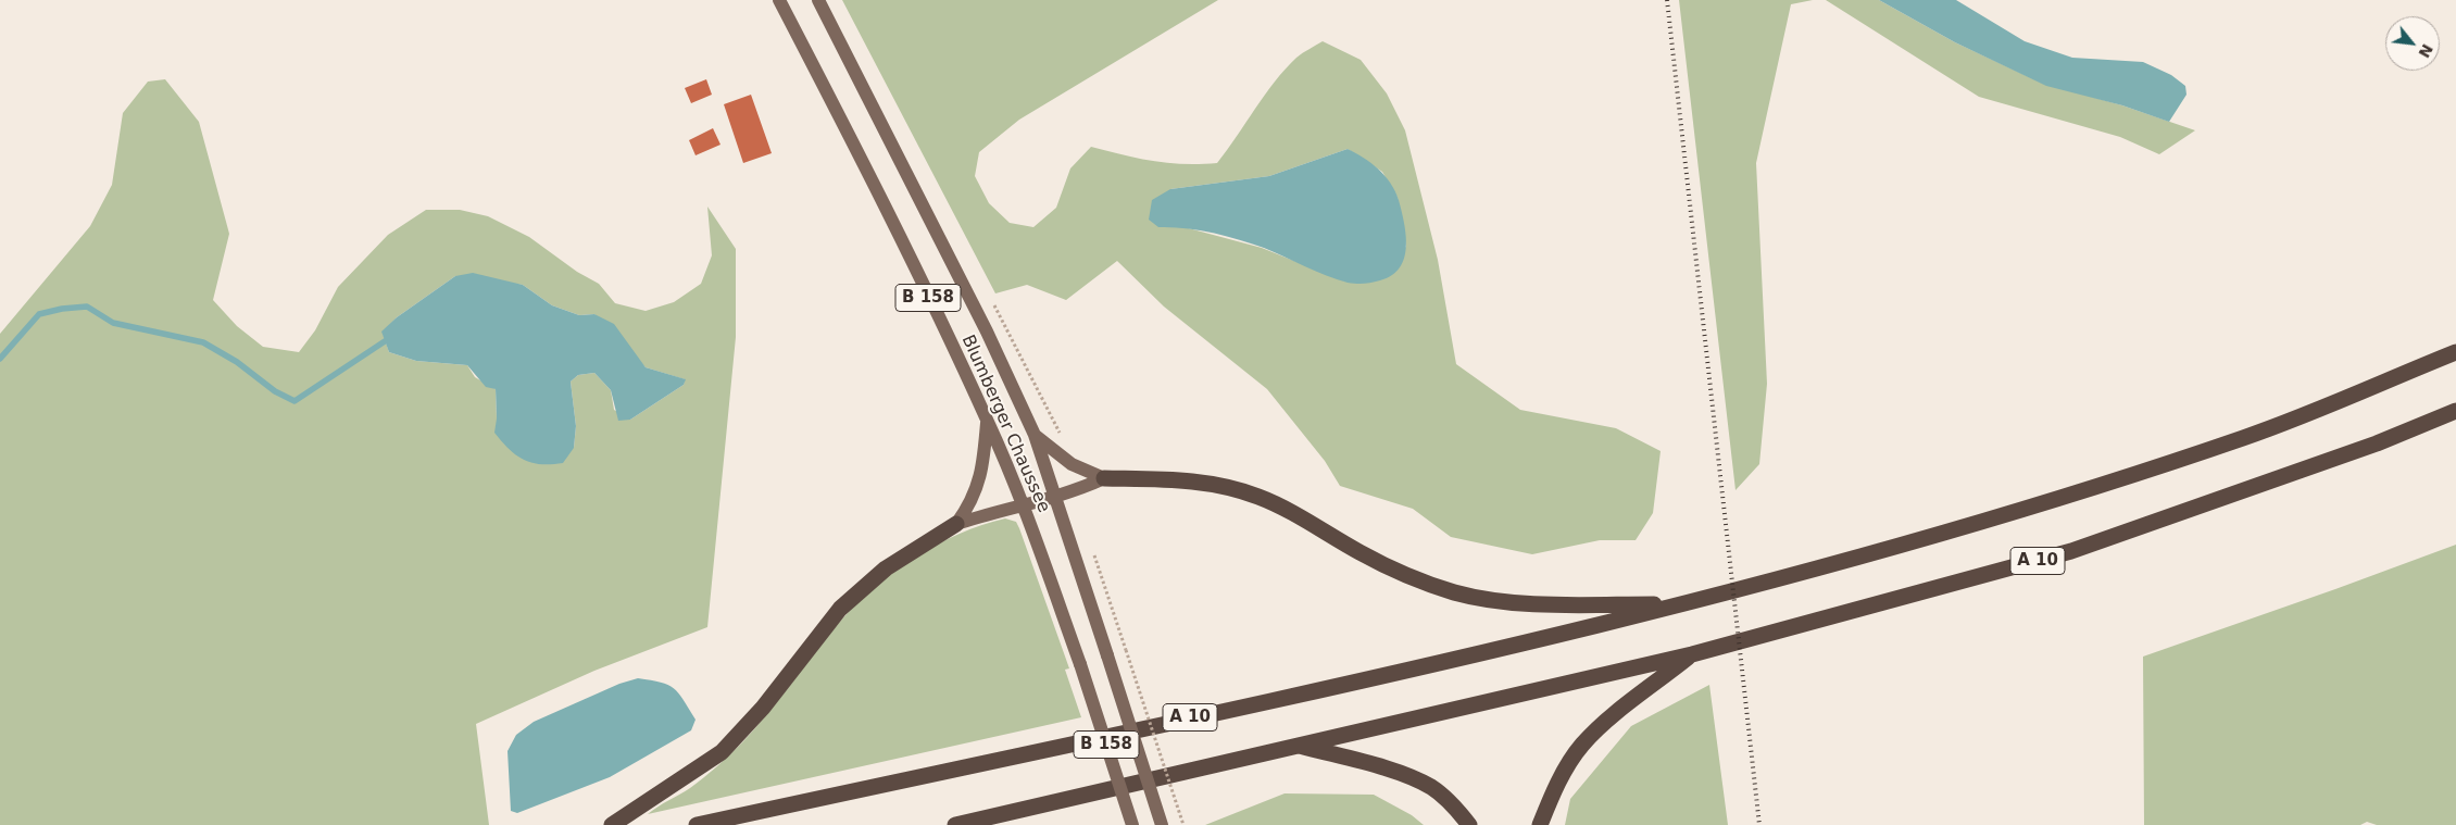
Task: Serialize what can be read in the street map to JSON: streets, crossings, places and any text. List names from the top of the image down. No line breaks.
{"streets":{"highway":["A 10"],"main road":["B 158","Blumberger Chaussee"]},"north":"bottom right"}
